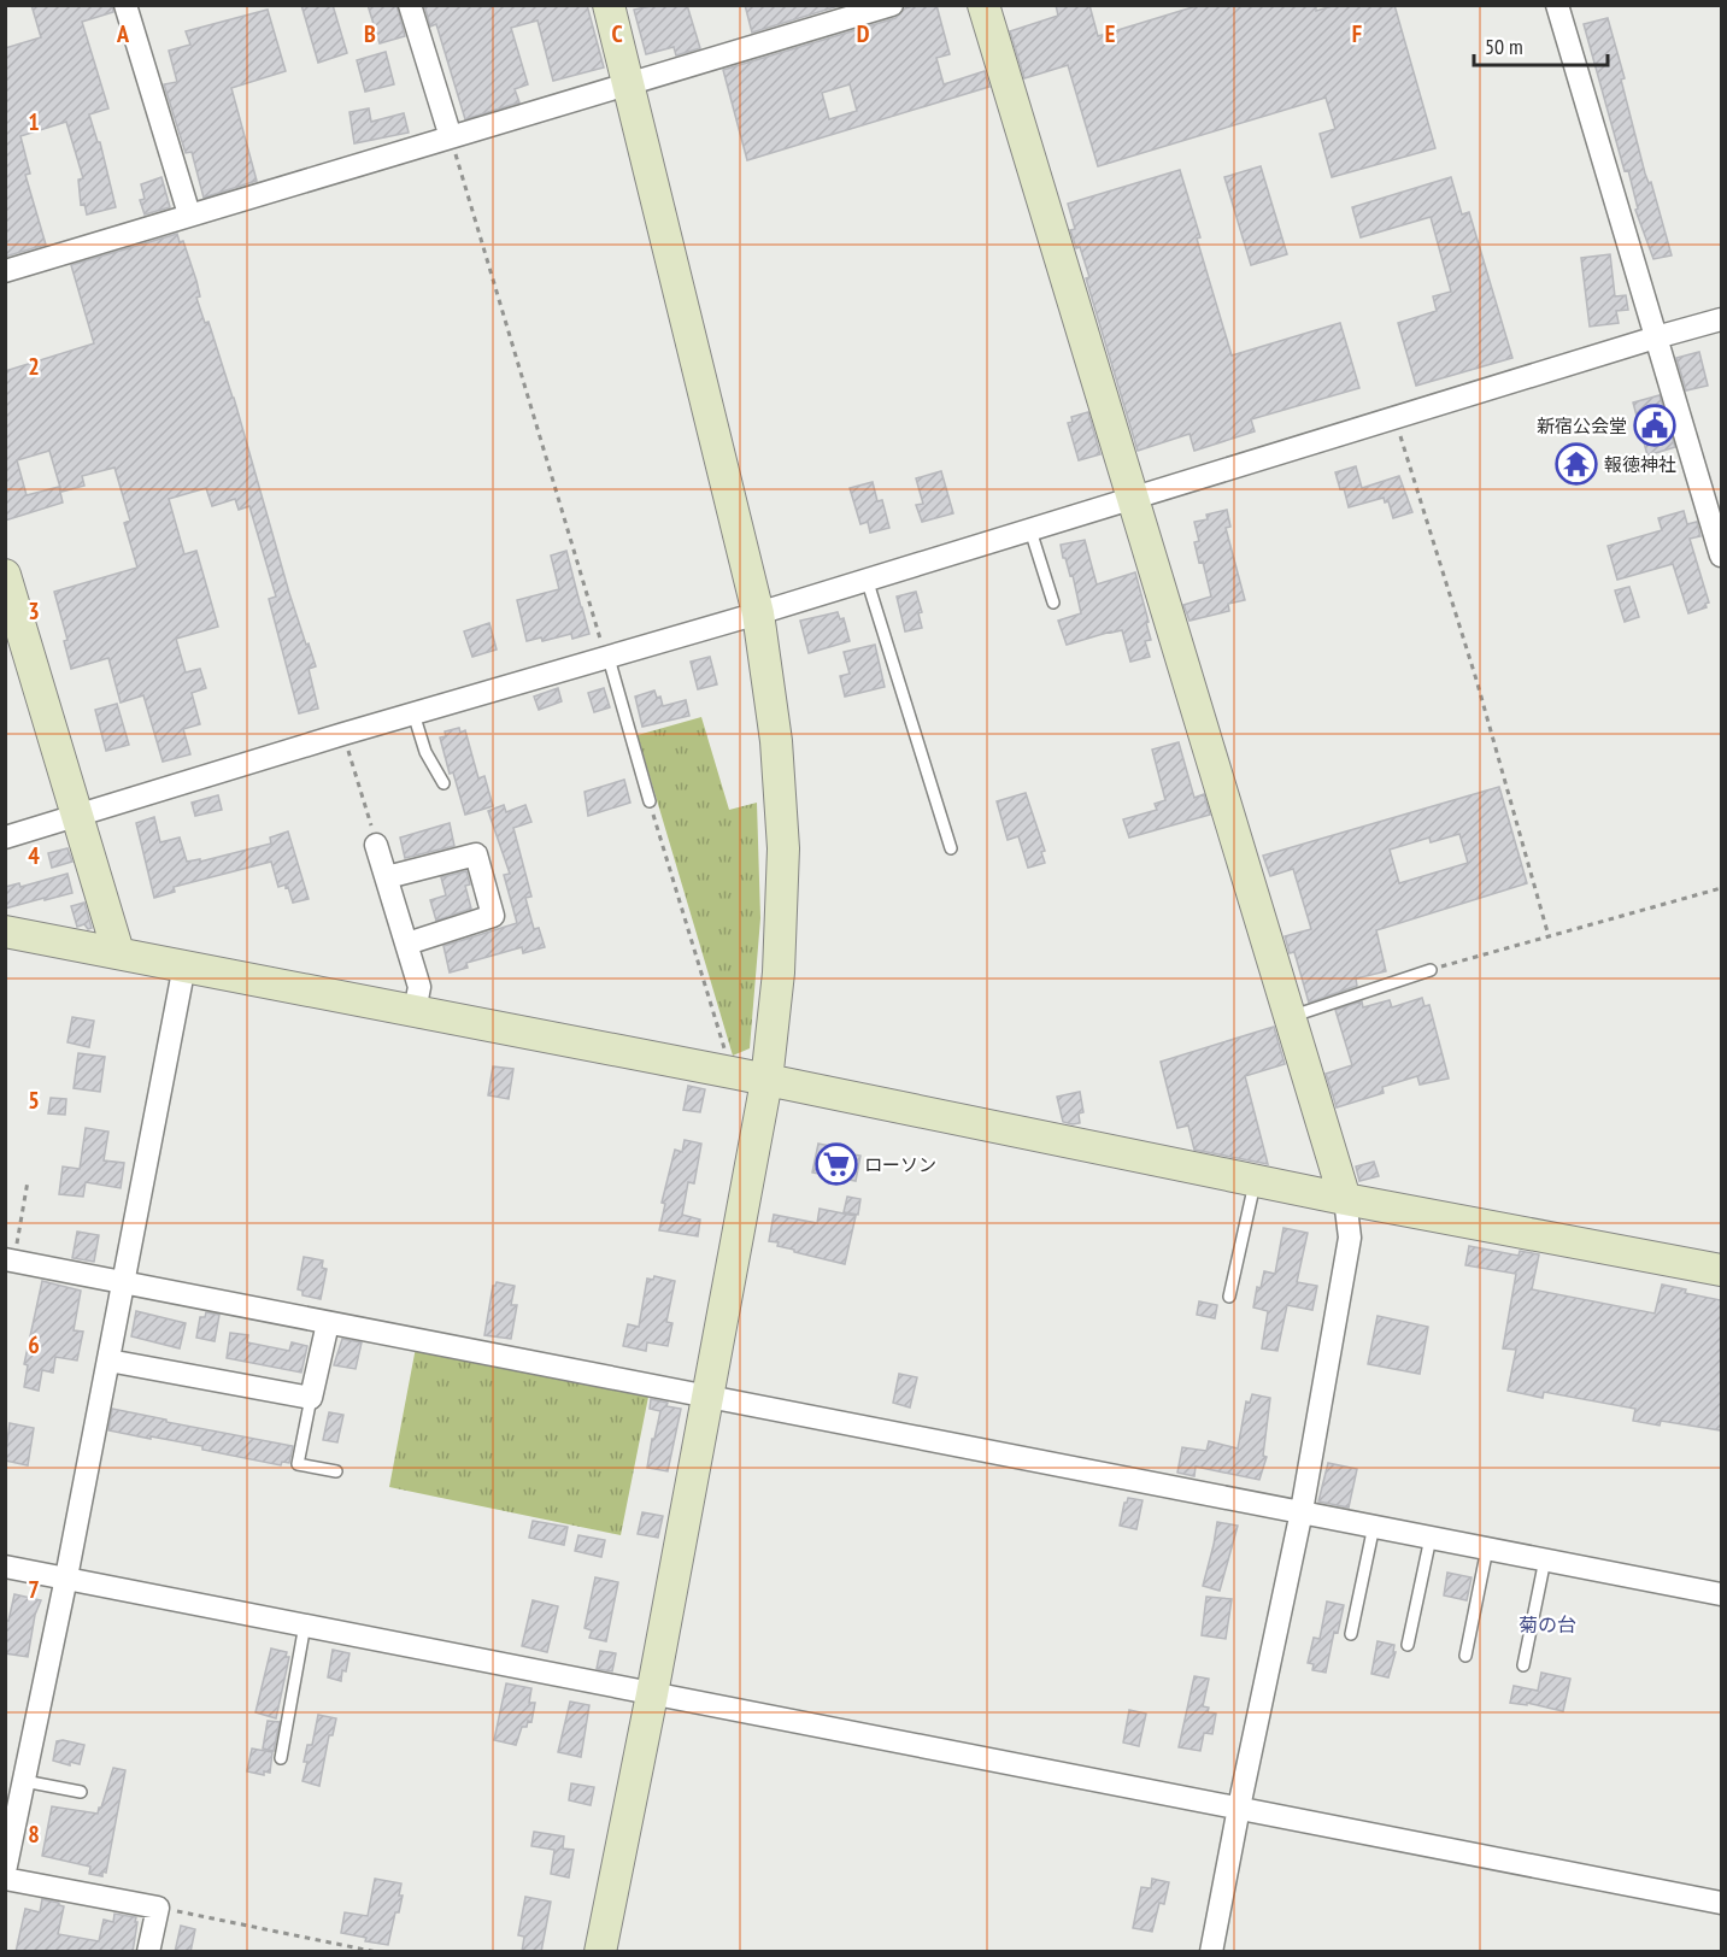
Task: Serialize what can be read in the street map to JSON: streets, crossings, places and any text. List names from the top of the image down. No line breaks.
{"districts":["菊の台"],"places":{"public building":["新宿公会堂"],"temple":["報徳神社"],"supermarket":["ローソン"]},"scale_bar":"50 m","grid":{"columns":["A","B","C","D","E","F"],"rows":["1","2","3","4","5","6","7","8"]}}
